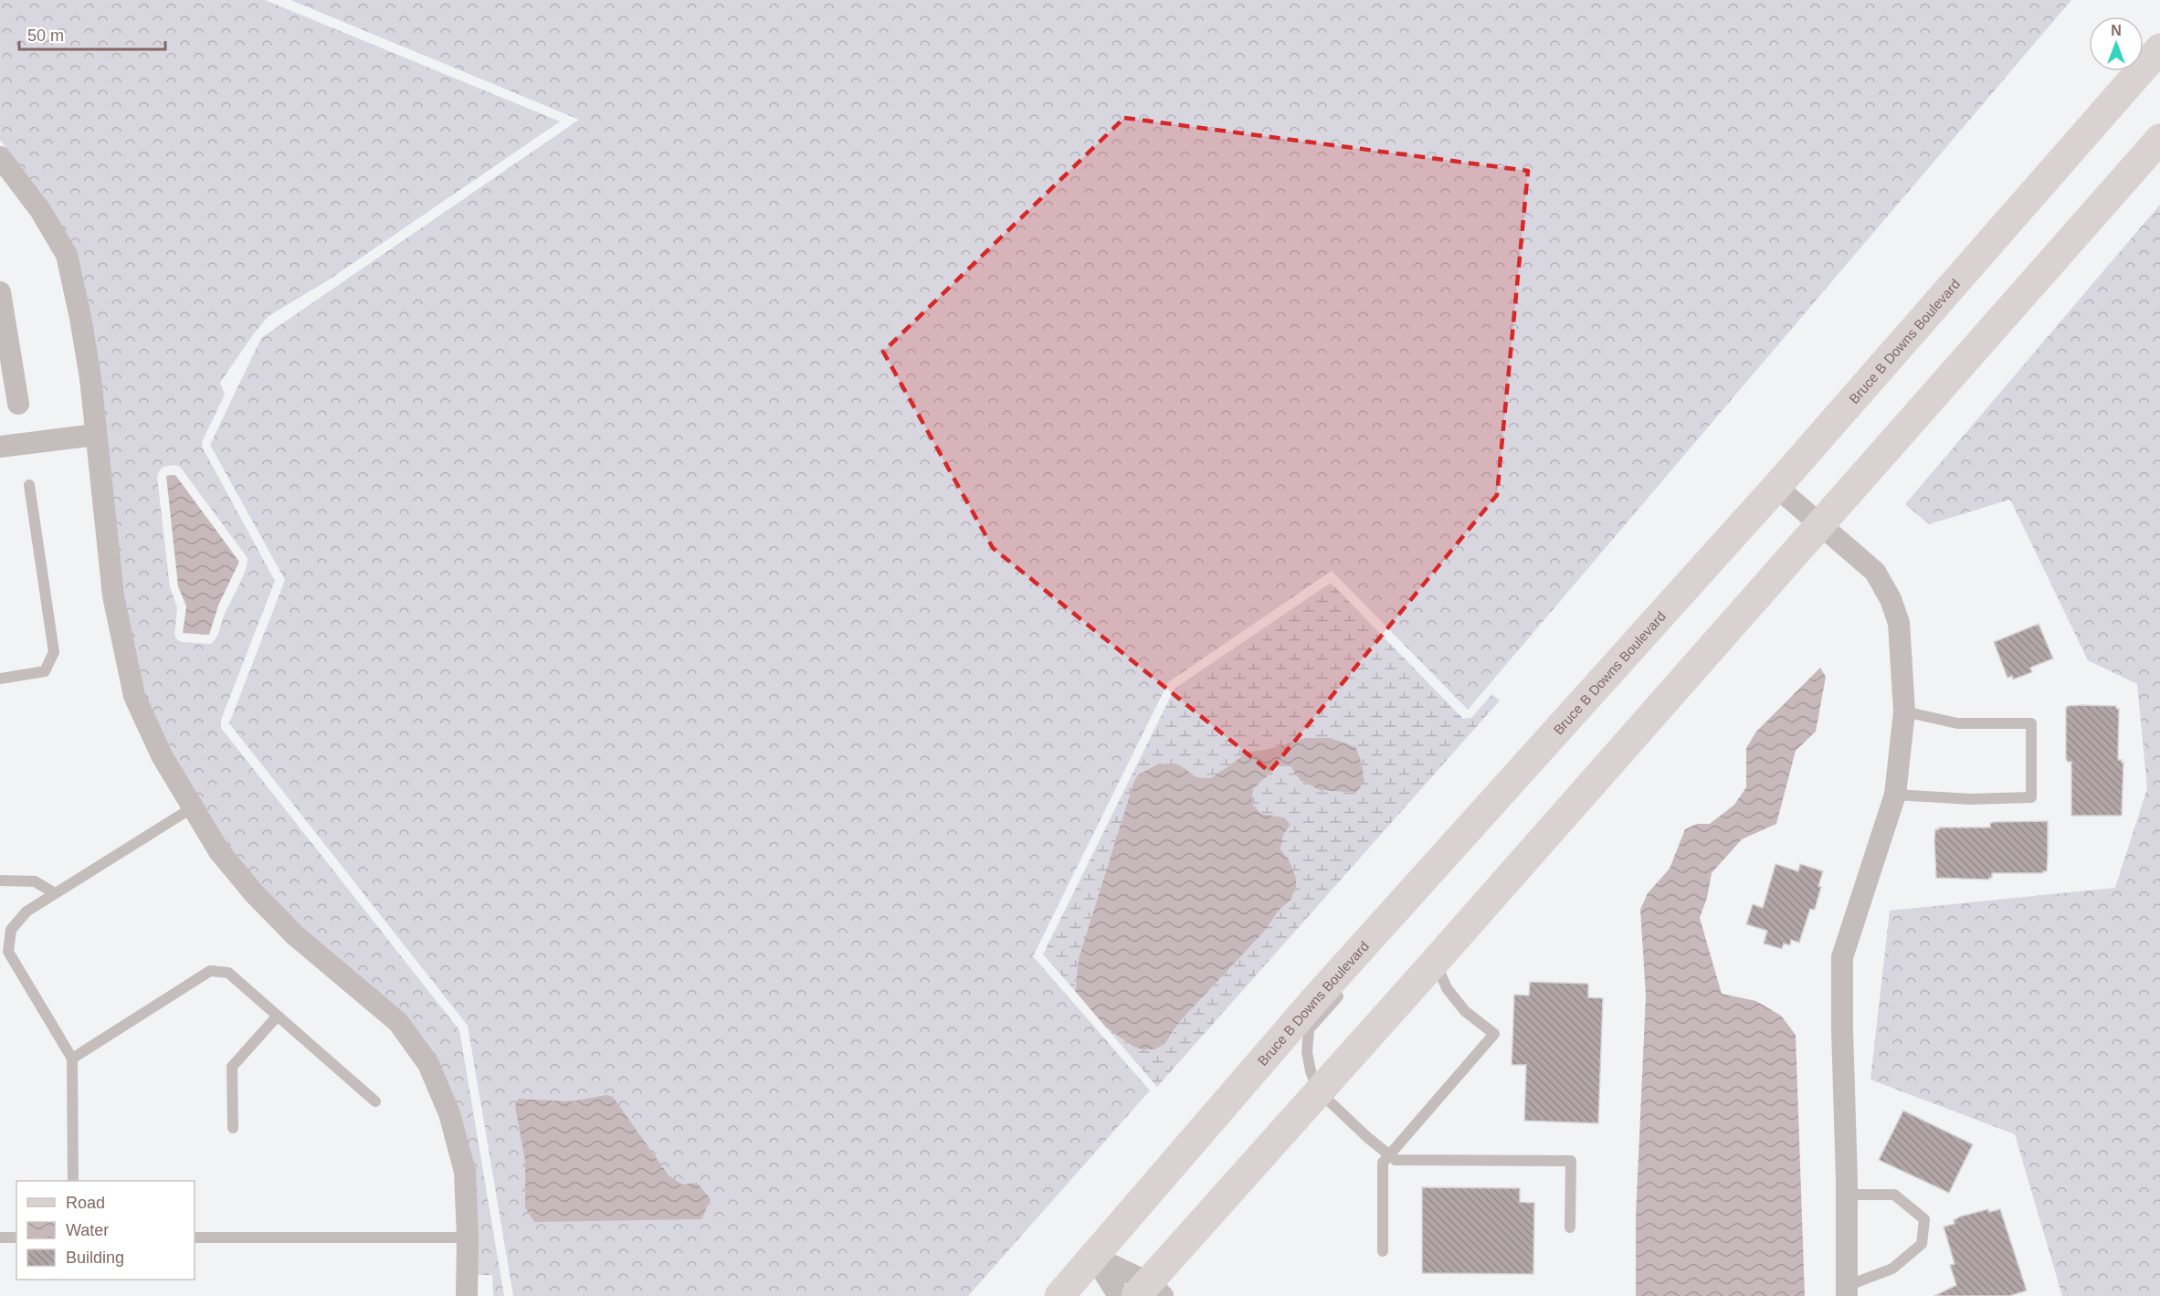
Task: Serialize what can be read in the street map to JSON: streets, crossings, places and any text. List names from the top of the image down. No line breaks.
{"streets":{"main road":["Bruce B Downs Boulevard"]},"legend":["Road","Water","Building"],"scale_bar":"50 m","north":"top"}
